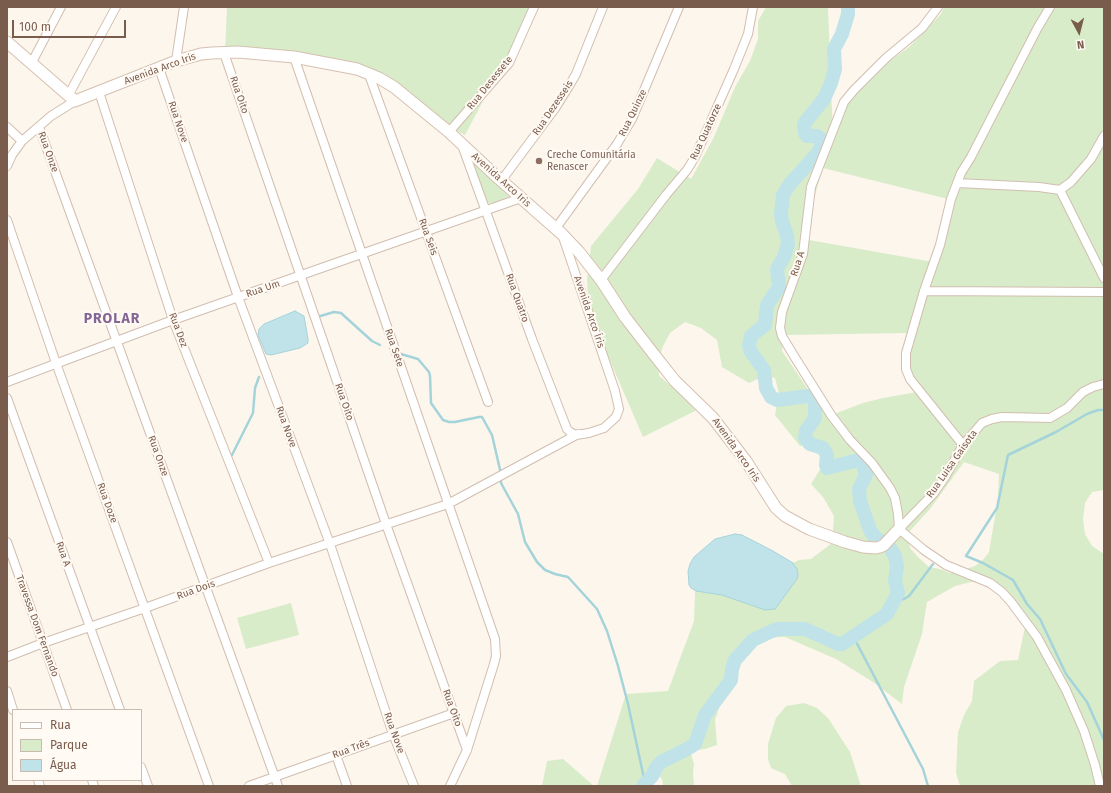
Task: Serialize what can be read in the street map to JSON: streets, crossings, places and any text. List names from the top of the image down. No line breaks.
{"streets":{"street":["Avenida Arco Iris","Rua Desessete","Rua Oito","Rua Dezesseis","Rua Quinze","Rua Nove","Rua Quatorze","Rua Onze","Rua Seis","Rua A","Rua Um","Rua Quatro","Avenida Arco Íris","Rua Dez","Rua Sete","Rua Luisa Gaisota","Rua Doze","Rua Dois","Travessa Dom Fernando","Rua Três"]},"crossings":[["Avenida Arco Iris","Rua Desessete"],["Avenida Arco Iris","Rua Oito"],["Avenida Arco Iris","Rua Dezesseis"],["Avenida Arco Iris","Rua Quinze"],["Avenida Arco Iris","Rua Nove"],["Avenida Arco Iris","Rua Quatorze"],["Avenida Arco Iris","Rua Onze"],["Avenida Arco Iris","Rua Seis"],["Avenida Arco Iris","Rua A"],["Avenida Arco Iris","Rua Um"],["Avenida Arco Iris","Rua Quatro"],["Avenida Arco Iris","Avenida Arco Íris"],["Avenida Arco Iris","Rua Dez"],["Avenida Arco Iris","Rua Sete"],["Avenida Arco Iris","Rua Luisa Gaisota"],["Rua Oito","Rua Um"],["Rua Oito","Rua Sete"],["Rua Oito","Rua Dois"],["Rua Oito","Rua Três"],["Rua Quinze","Avenida Arco Íris"],["Rua Nove","Rua Um"],["Rua Nove","Rua Dois"],["Rua Nove","Rua Três"],["Rua Onze","Rua Um"],["Rua Onze","Rua Dois"],["Rua Onze","Rua Três"],["Rua Seis","Rua Um"],["Rua A","Rua Luisa Gaisota"],["Rua A","Rua Dois"],["Rua Um","Rua Quatro"],["Rua Um","Rua Dez"],["Rua Um","Rua Sete"],["Rua Um","Rua Doze"],["Rua Quatro","Avenida Arco Íris"],["Rua Quatro","Rua Dois"],["Avenida Arco Íris","Rua Dois"],["Rua Dez","Rua Dois"],["Rua Sete","Rua Dois"],["Rua Doze","Rua Dois"],["Rua Dois","Travessa Dom Fernando"]],"districts":["PROLAR"],"places":["Creche Comunitária Renascer"],"legend":["Rua","Parque","Água"],"scale_bar":"100 m","north":"bottom"}
